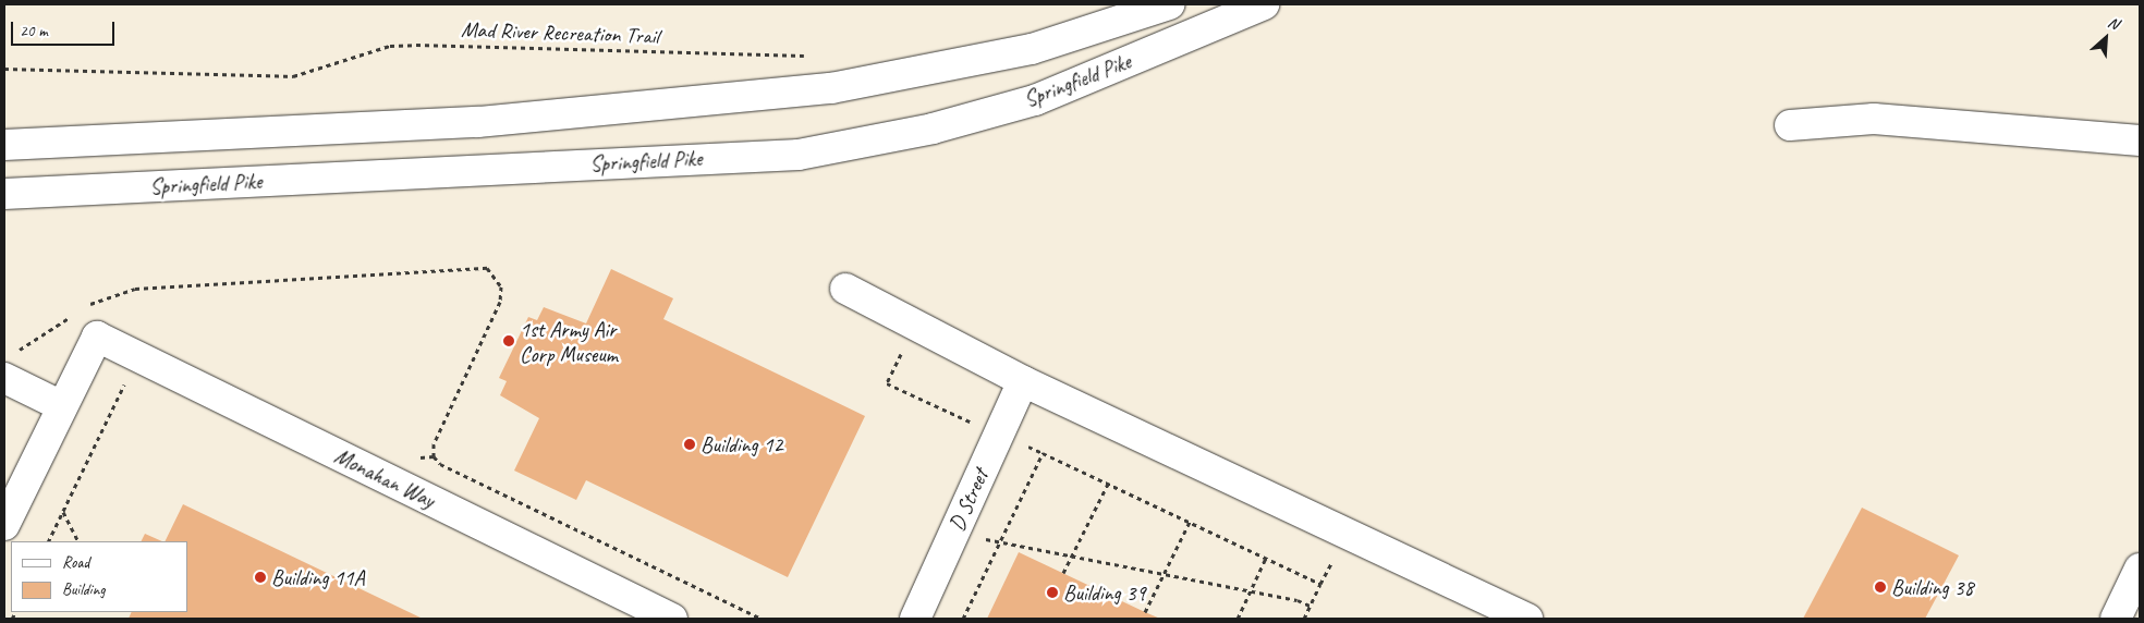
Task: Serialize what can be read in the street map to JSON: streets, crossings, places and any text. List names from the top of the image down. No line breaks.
{"streets":{"main road":["Springfield Pike","Monahan Way","D Street"],"path":["Mad River Recreation Trail"]},"places":["1st Army Air Corp Museum","Building 12","Building 11A","Building 38","Building 39"],"legend":["Road","Building"],"scale_bar":"20 m","north":"top right"}
